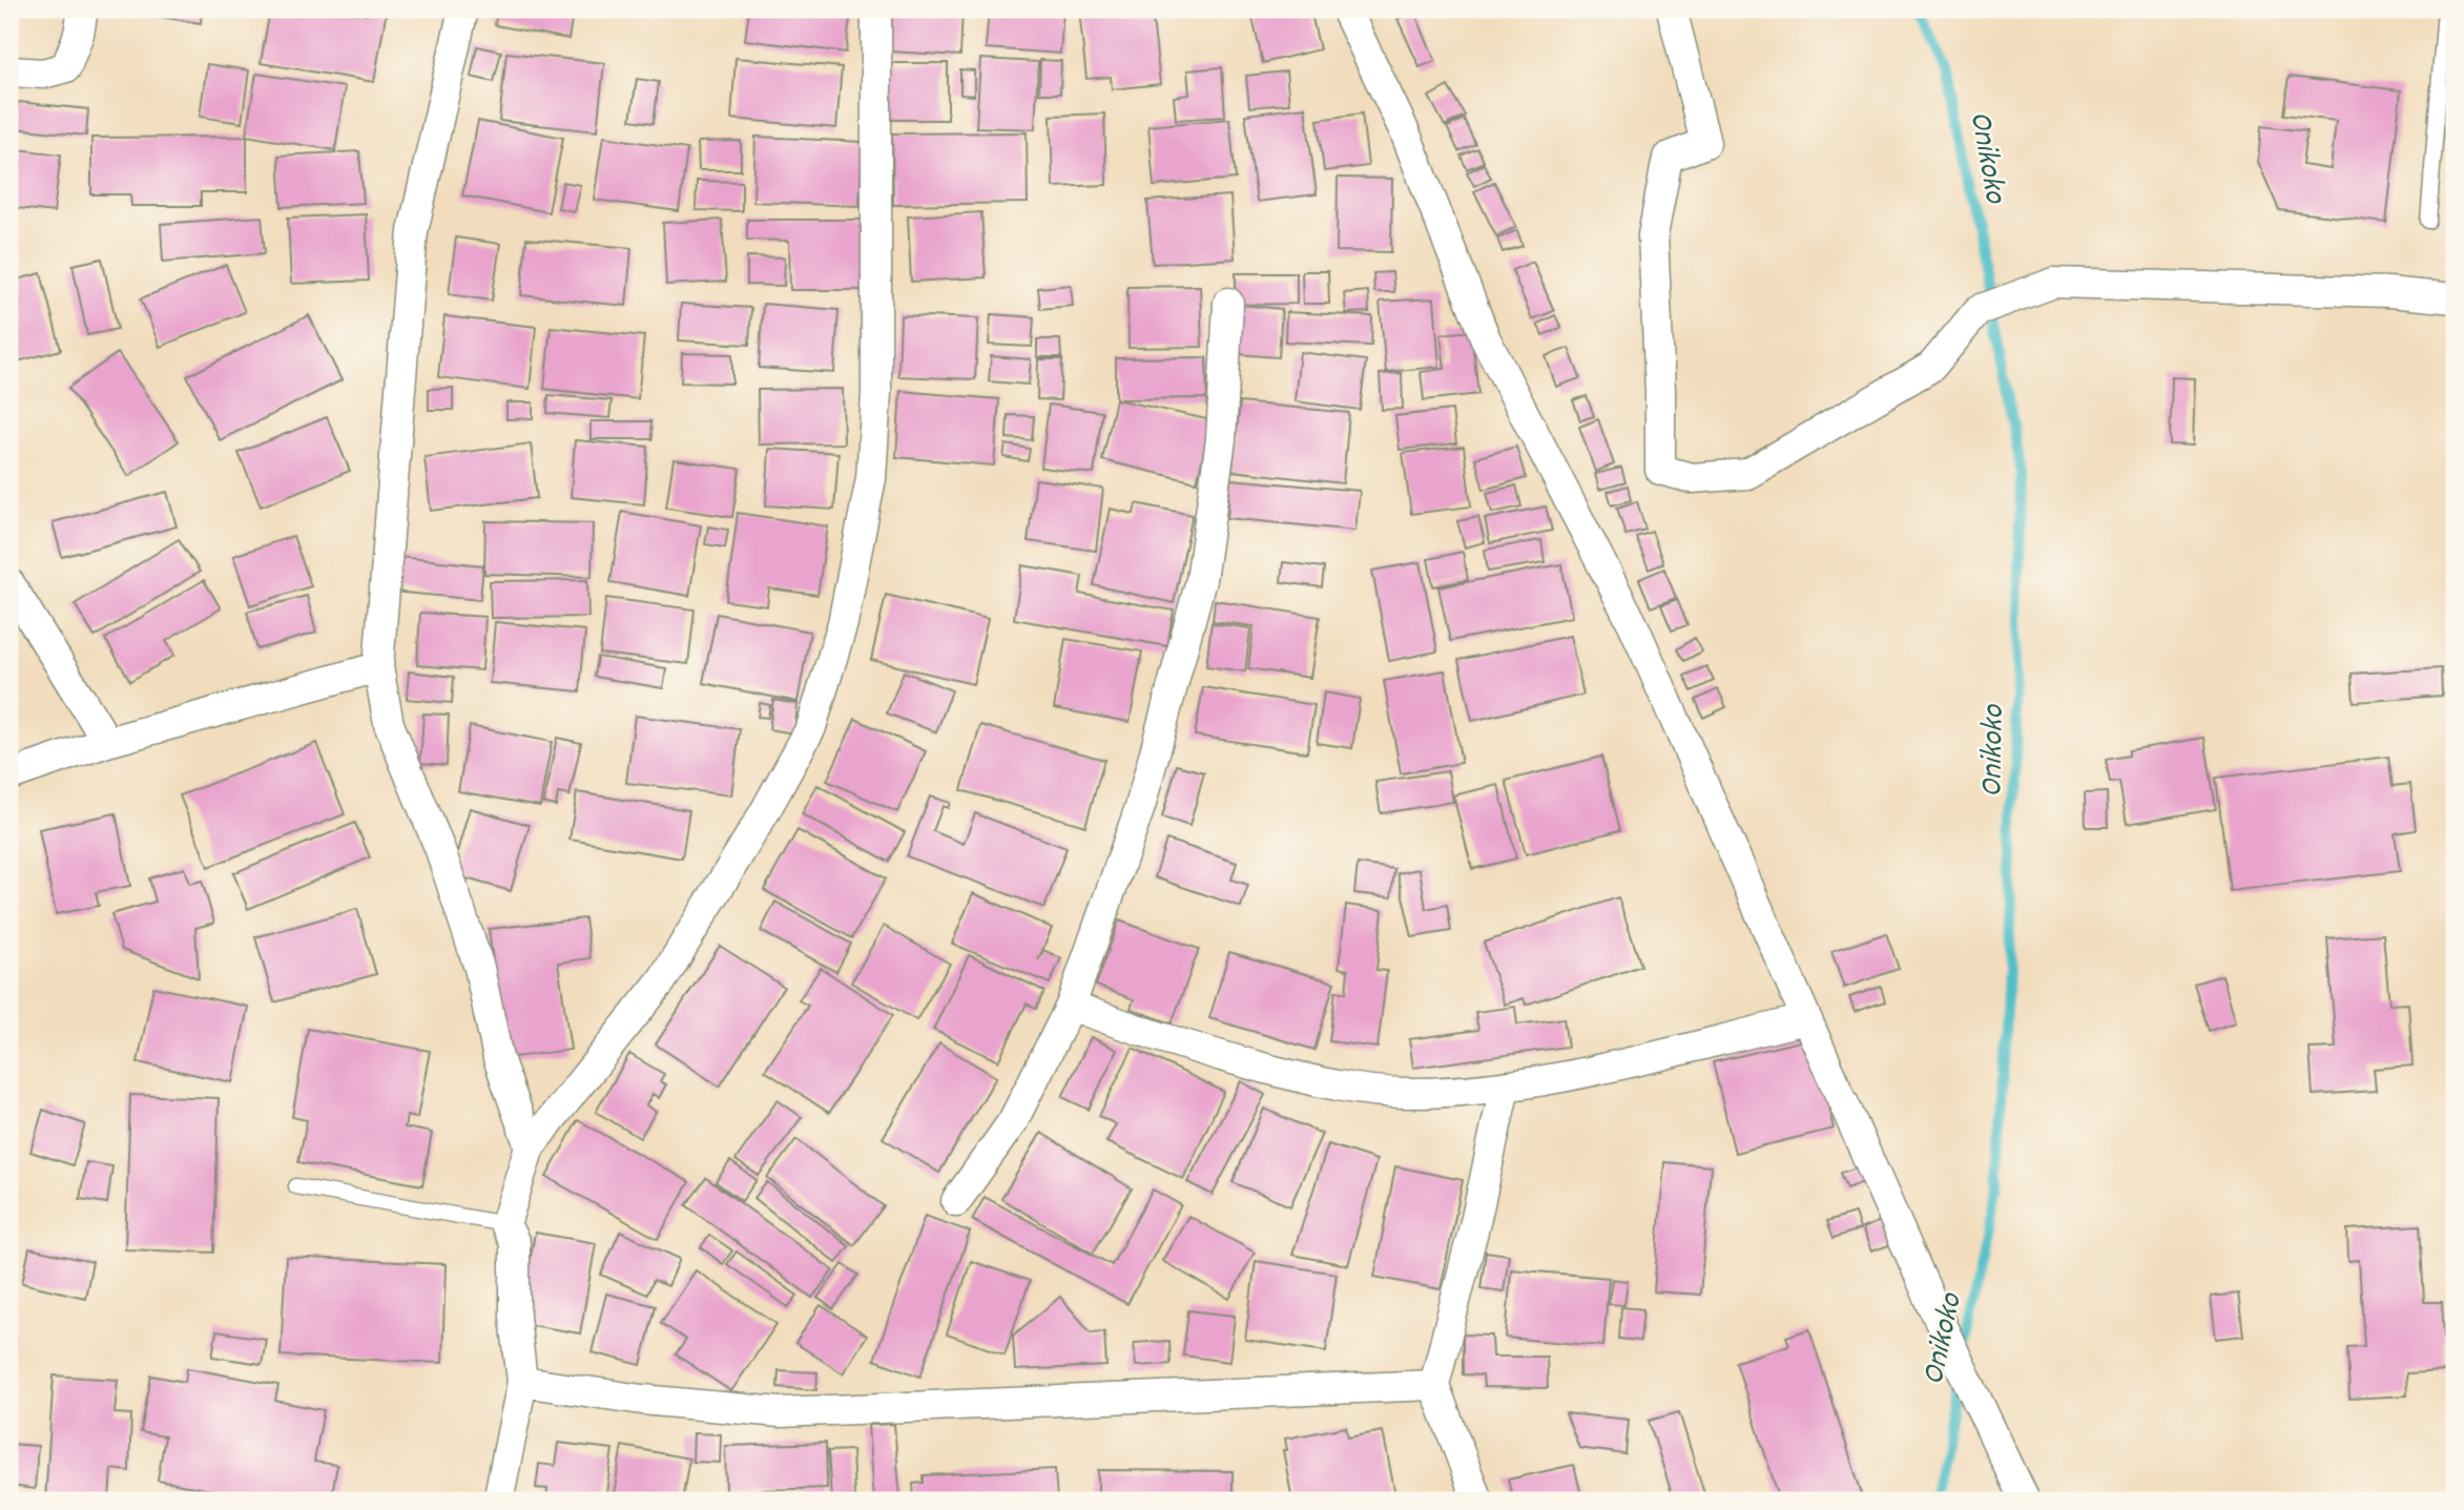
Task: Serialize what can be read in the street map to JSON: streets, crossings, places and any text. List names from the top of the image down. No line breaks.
{"water":["Onikoko"]}
